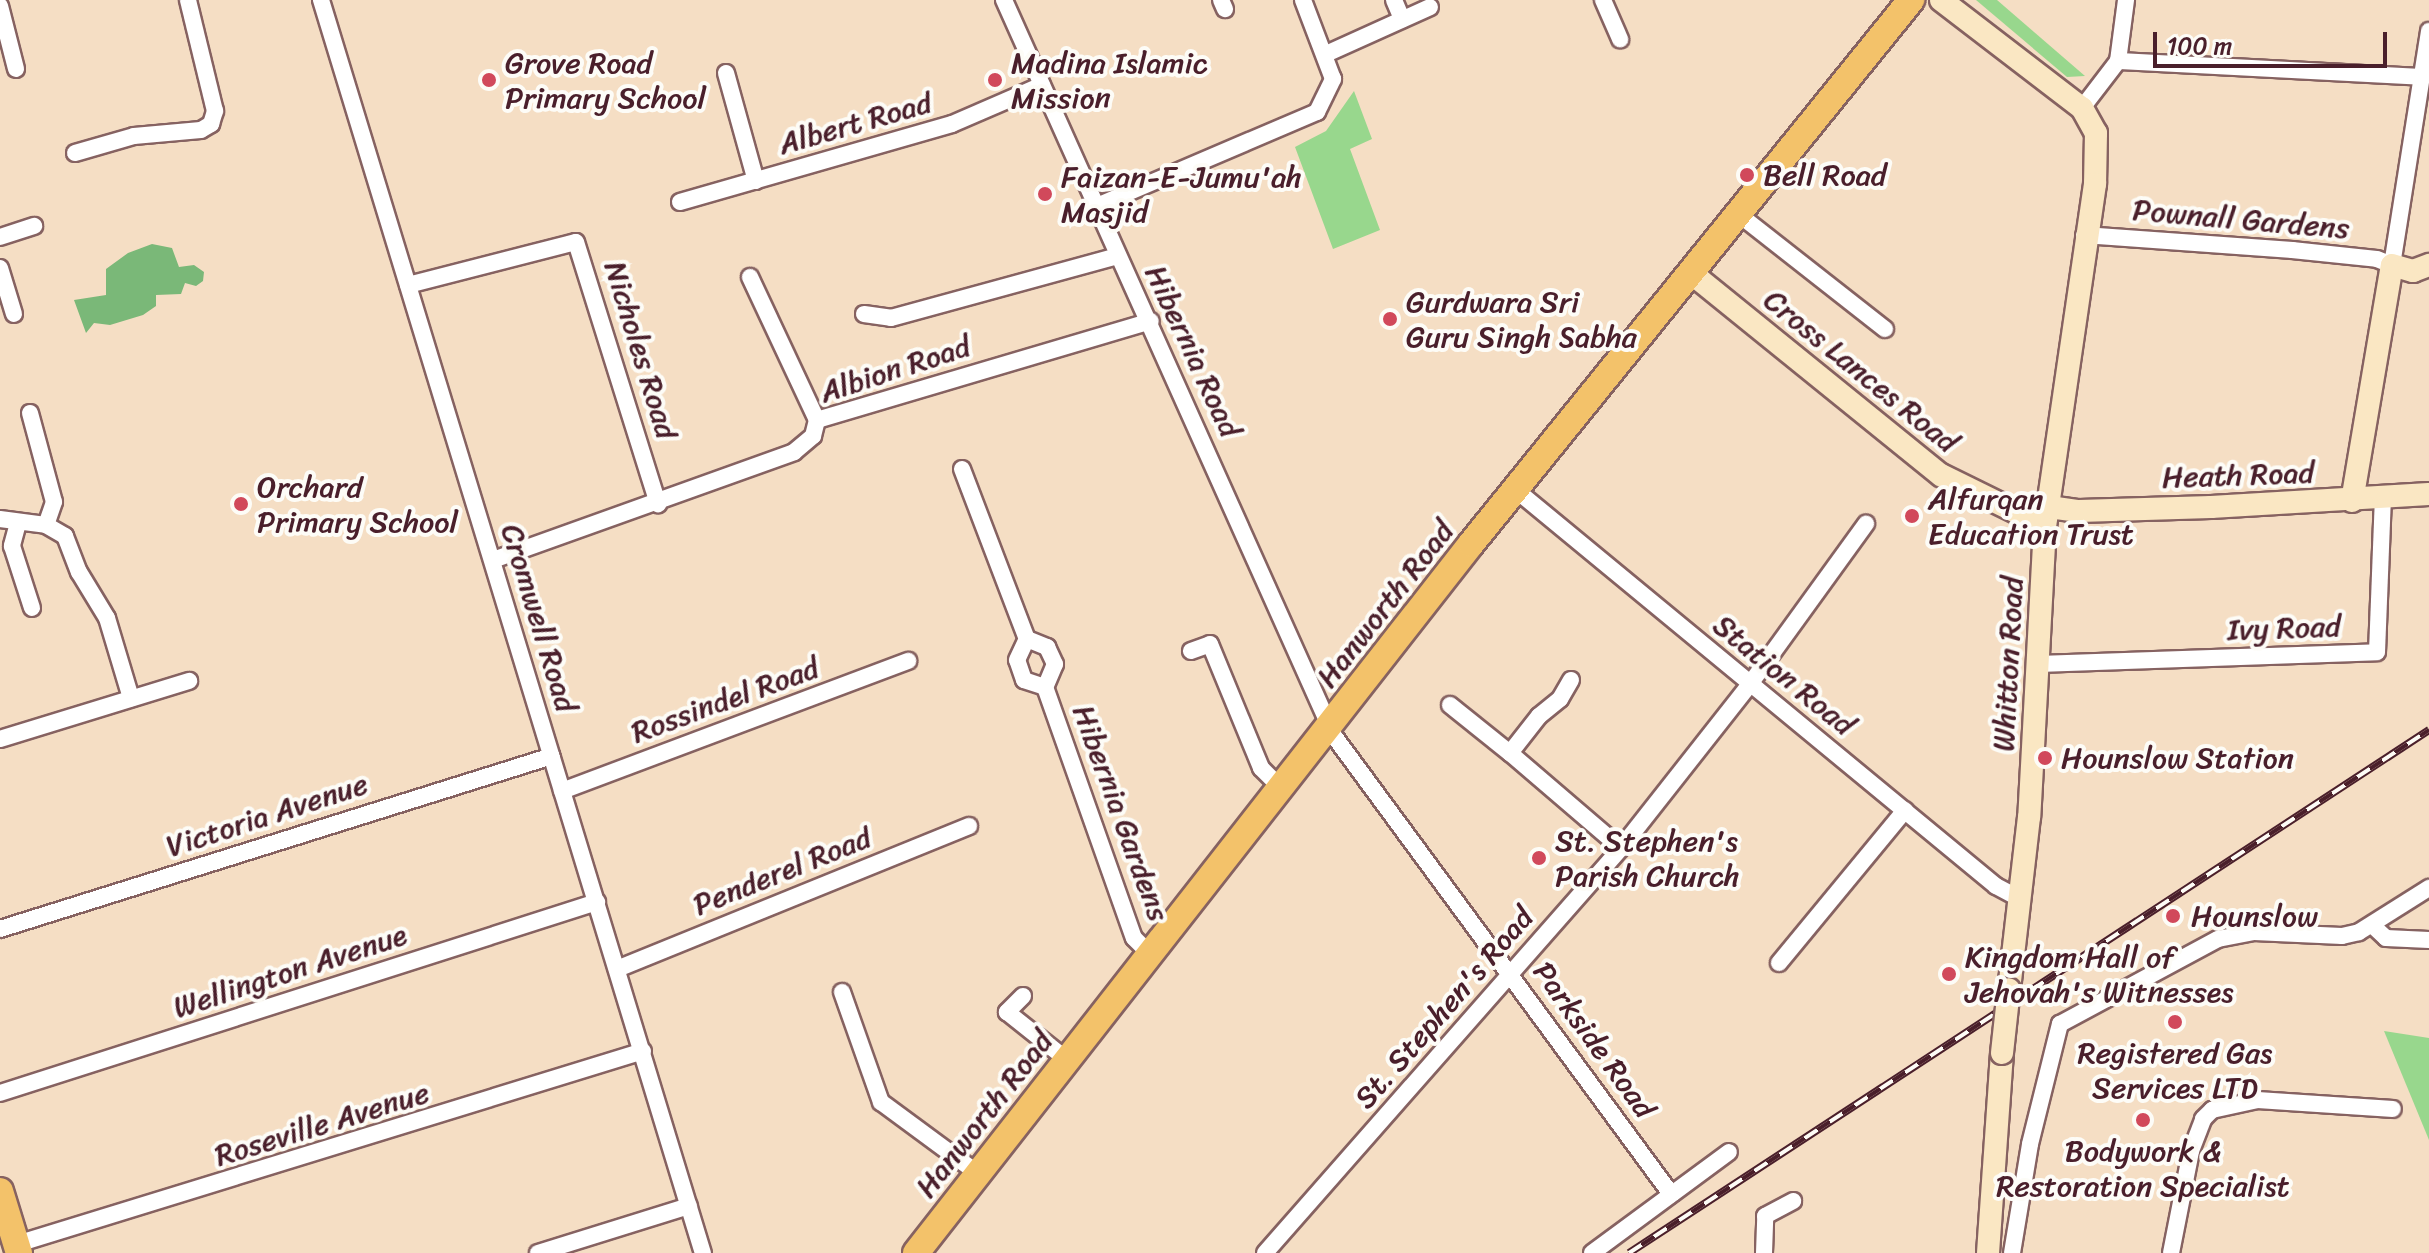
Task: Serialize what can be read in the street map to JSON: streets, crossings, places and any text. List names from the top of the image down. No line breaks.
{"streets":{"main road":["Cross Lances Road","Heath Road","Hanworth Road","Whitton Road"],"street":["Albert Road","Pownall Gardens","Nicholes Road","Hibernia Road","Albion Road","Cromwell Road","Ivy Road","Station Road","Rossindel Road","Hibernia Gardens","Victoria Avenue","Penderel Road","Wellington Avenue","St. Stephen's Road","Parkside Road","Roseville Avenue"]},"crossings":[["Albert Road","Hibernia Road"],["Pownall Gardens","Whitton Road"],["Nicholes Road","Albion Road"],["Nicholes Road","Cromwell Road"],["Hibernia Road","Albion Road"],["Hibernia Road","Hanworth Road"],["Hibernia Road","Parkside Road"],["Albion Road","Cromwell Road"],["Cross Lances Road","Heath Road"],["Cross Lances Road","Hanworth Road"],["Cross Lances Road","Whitton Road"],["Heath Road","Ivy Road"],["Heath Road","Whitton Road"],["Hanworth Road","Station Road"],["Hanworth Road","Hibernia Gardens"],["Hanworth Road","Parkside Road"],["Cromwell Road","Rossindel Road"],["Cromwell Road","Victoria Avenue"],["Cromwell Road","Penderel Road"],["Cromwell Road","Wellington Avenue"],["Cromwell Road","Roseville Avenue"],["Ivy Road","Whitton Road"],["Whitton Road","Station Road"],["Station Road","St. Stephen's Road"],["St. Stephen's Road","Parkside Road"]],"places":["Grove Road Primary School","Madina Islamic Mission","Bell Road","Faizan-E-Jumu'ah Masjid","Gurdwara Sri Guru Singh Sabha","Orchard Primary School","Alfurqan Education Trust","Hounslow Station","St. Stephen's Parish Church","Hounslow","Kingdom Hall of Jehovah's Witnesses","Registered Gas Services LTD","Bodywork & Restoration Specialist"],"scale_bar":"100 m"}
